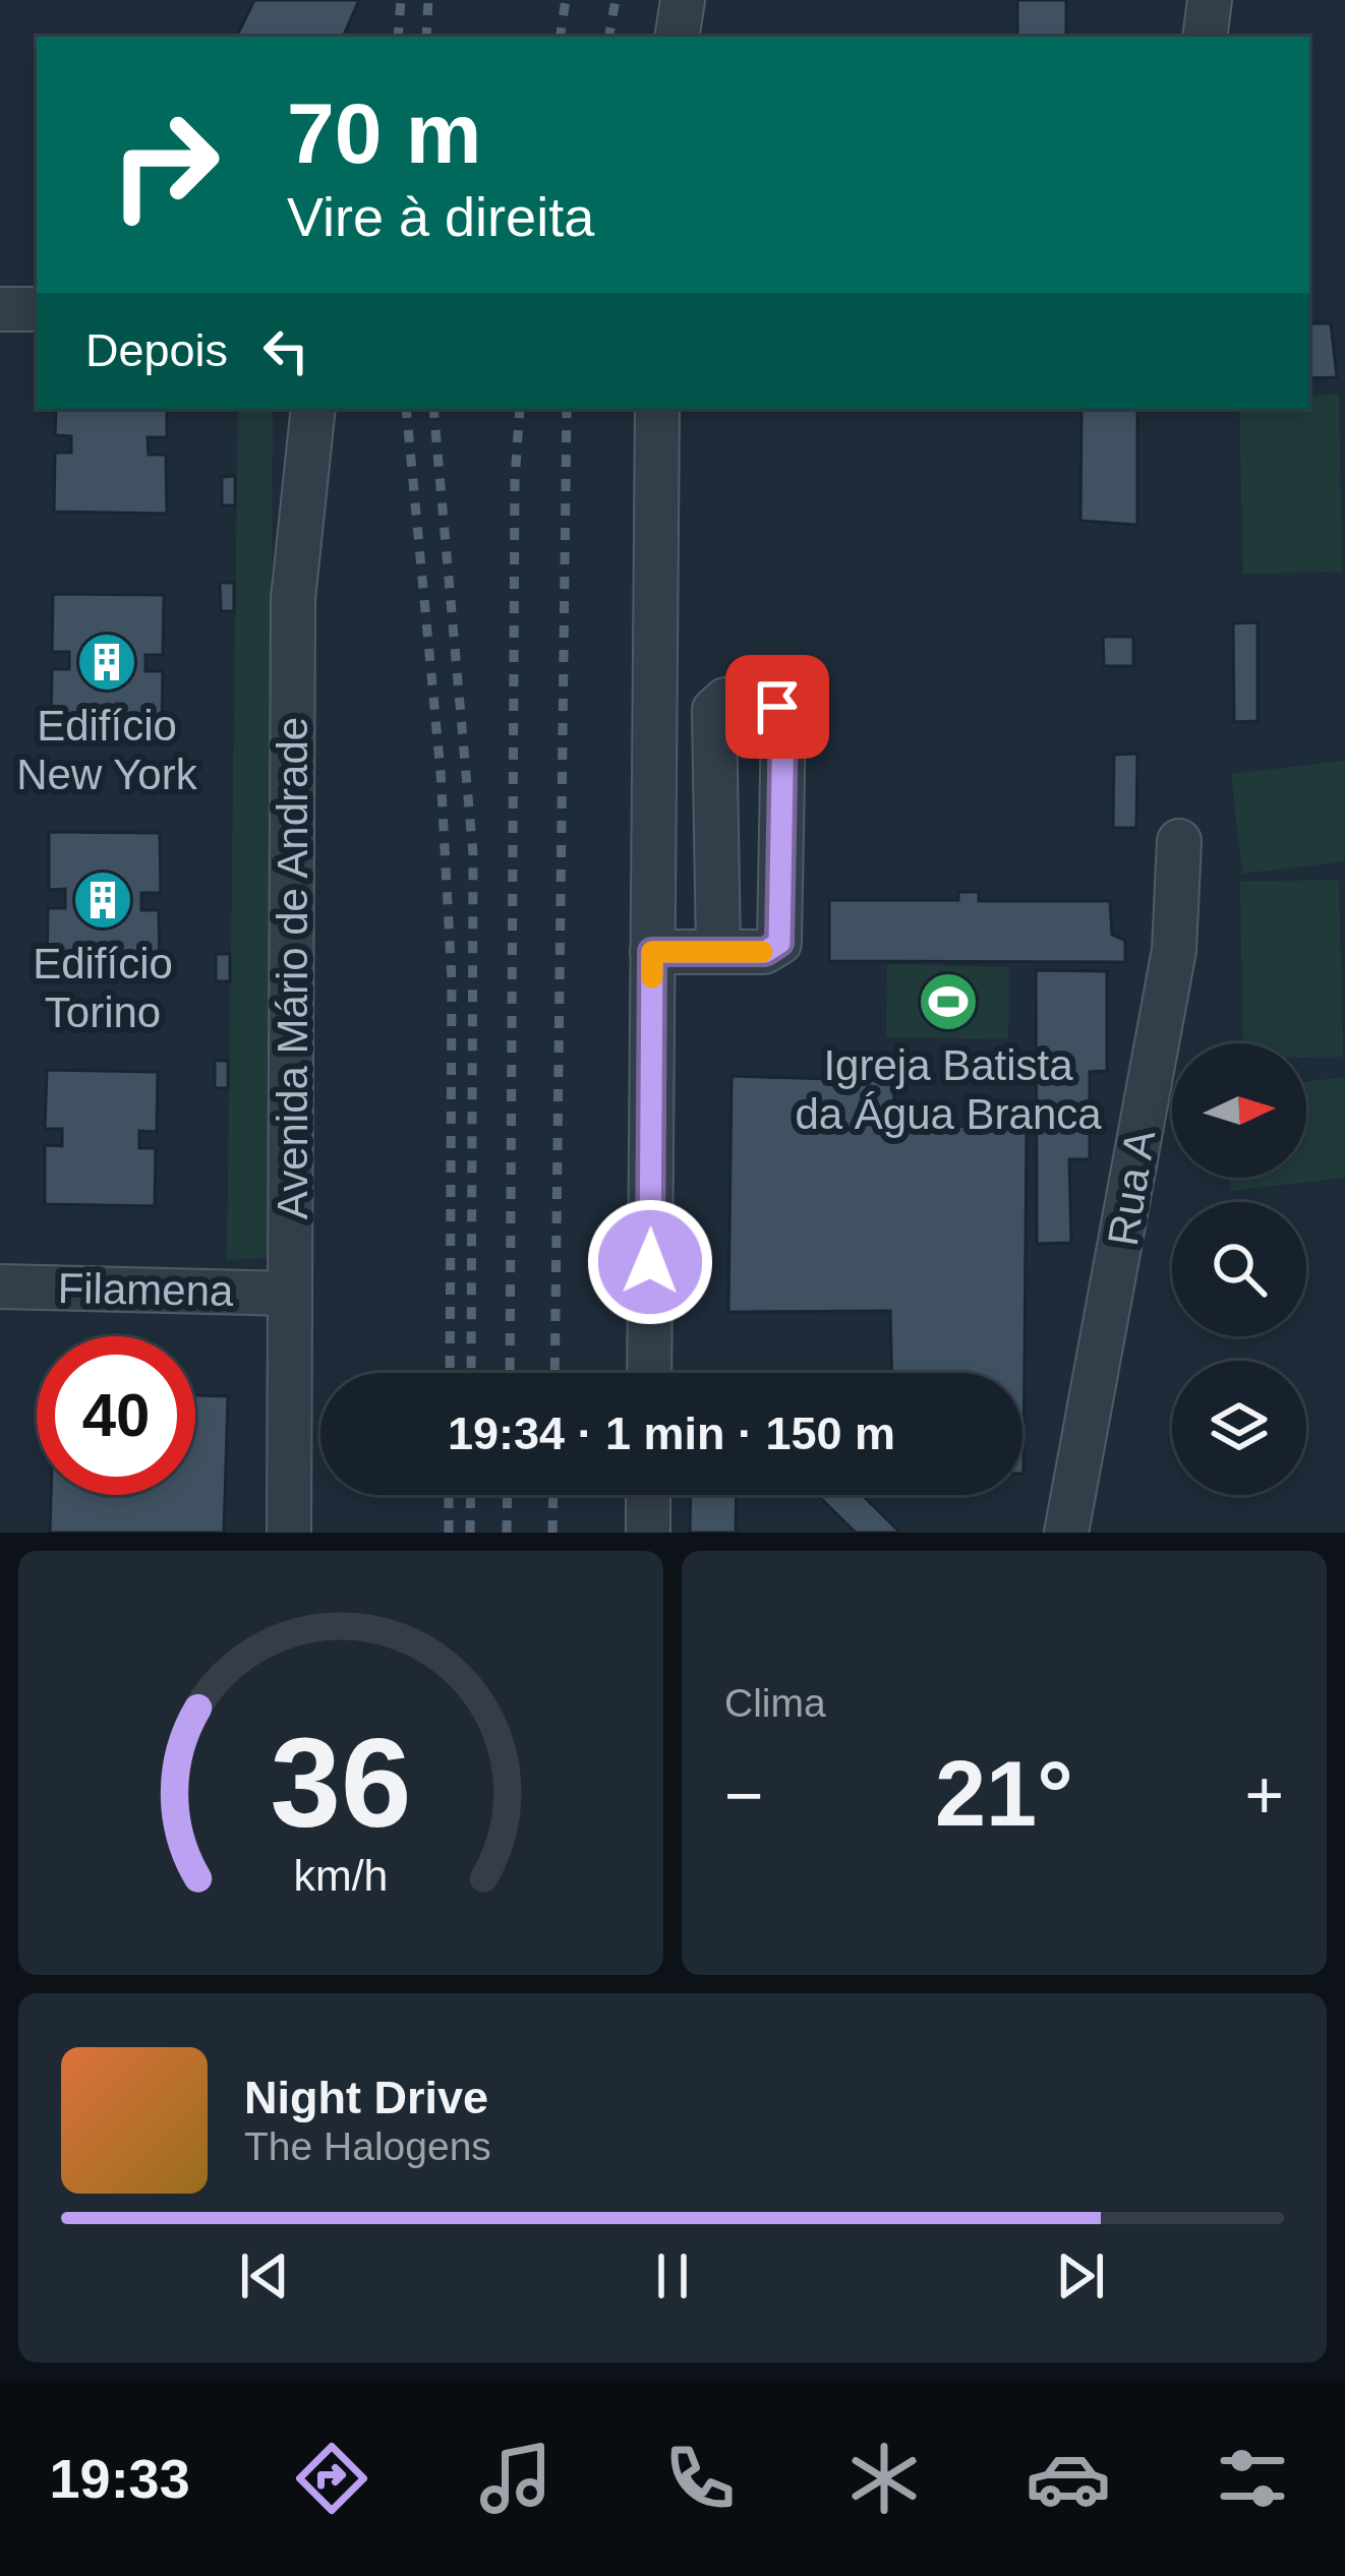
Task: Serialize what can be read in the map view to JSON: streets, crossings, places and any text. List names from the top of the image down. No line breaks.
{"streets":{"street":["Avenida Mário de Andrade","Rua A","Filamena"]},"crossings":[["Avenida Mário de Andrade","Filamena"]],"places":{"building":["Edifício New York","Edifício Torino"],"sports":["Igreja Batista da Água Branca"]},"north":"right","page":{"turn":["70 m","Vire à direita"],"then":"Depois","limit":"40","trip":"19:34 · 1 min · 150 m","tile":"Clima","heat":["−","21°","+"],"song":["Night Drive","The Halogens"],"tabs":"19:33","gauge":["36","km/h"]}}
